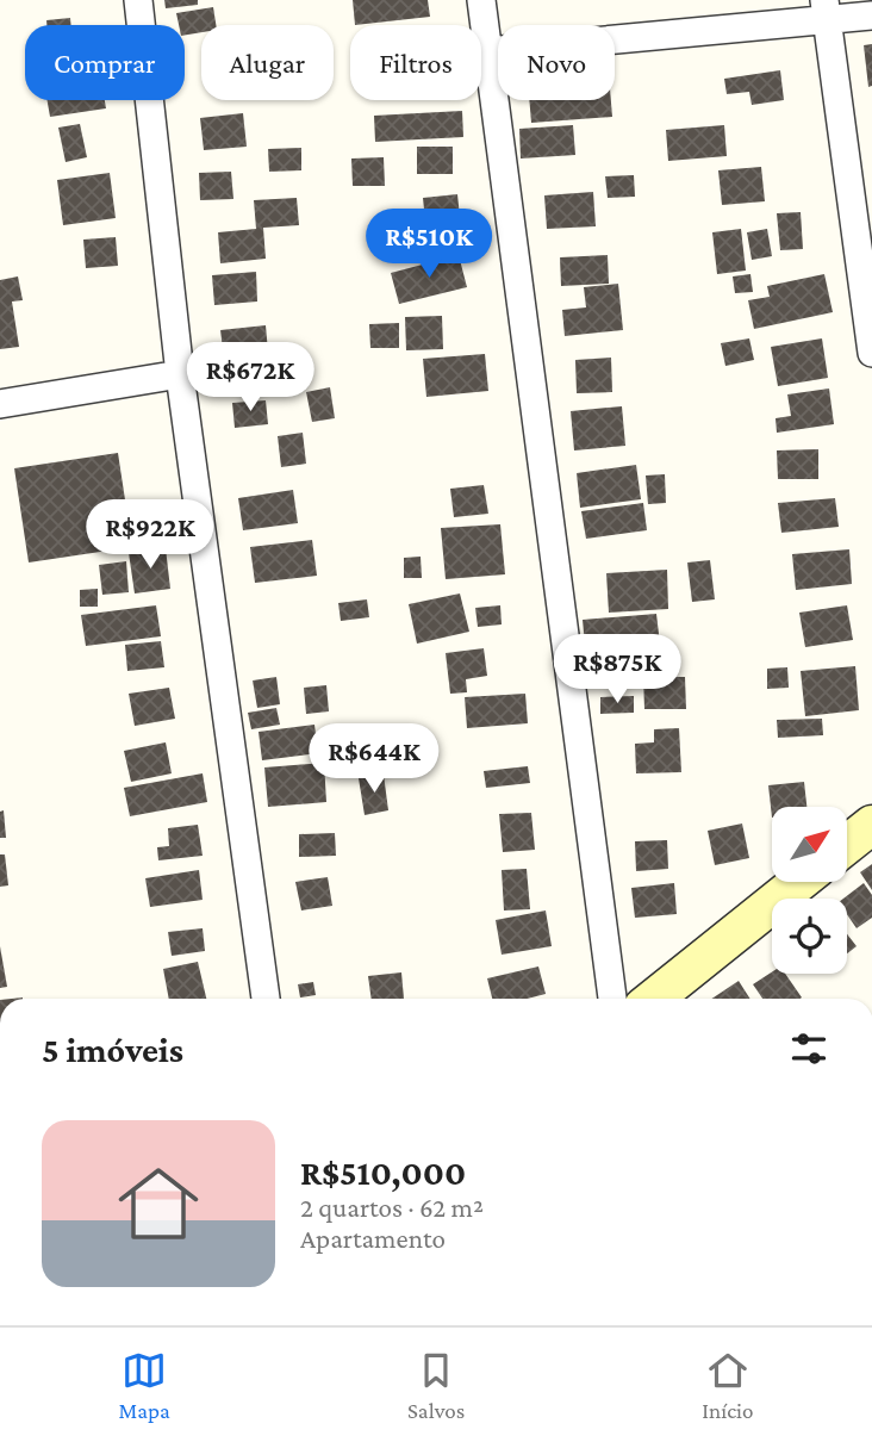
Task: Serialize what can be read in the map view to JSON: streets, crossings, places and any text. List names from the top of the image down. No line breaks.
{"north":"top right","page":{"chip":["Comprar","Alugar","Filtros","Novo"],"price":["R$510K","R$672K","R$922K","R$875K","R$644K"],"heading":"5 imóveis","list":[{"name":"R$510,000","note":"2 quartos · 62 m² · Apartamento"}],"tabs":["Mapa","Salvos","Início"]}}
